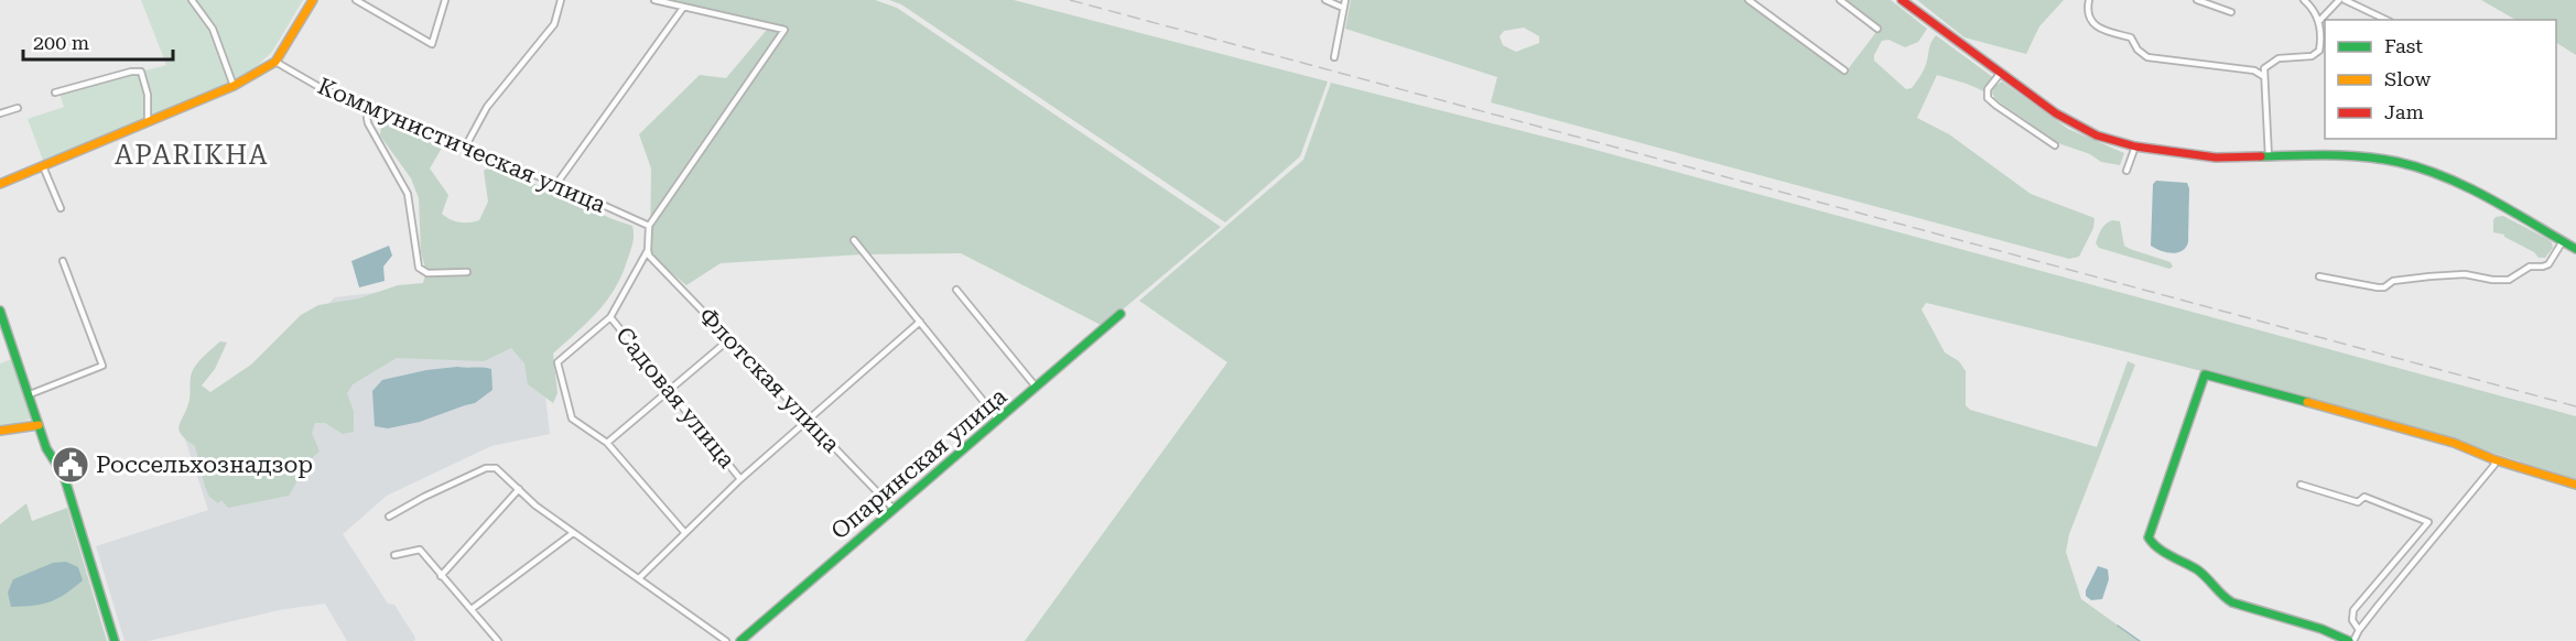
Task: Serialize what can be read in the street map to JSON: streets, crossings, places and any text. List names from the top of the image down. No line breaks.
{"streets":{"street":["Коммунистическая улица","Флотская улица","Садовая улица","Опаринская улица"]},"crossings":[["Флотская улица","Опаринская улица"]],"districts":["APARIKHA"],"places":{"public building":["Россельхознадзор"]},"legend":["Fast","Slow","Jam"],"scale_bar":"200 m"}
